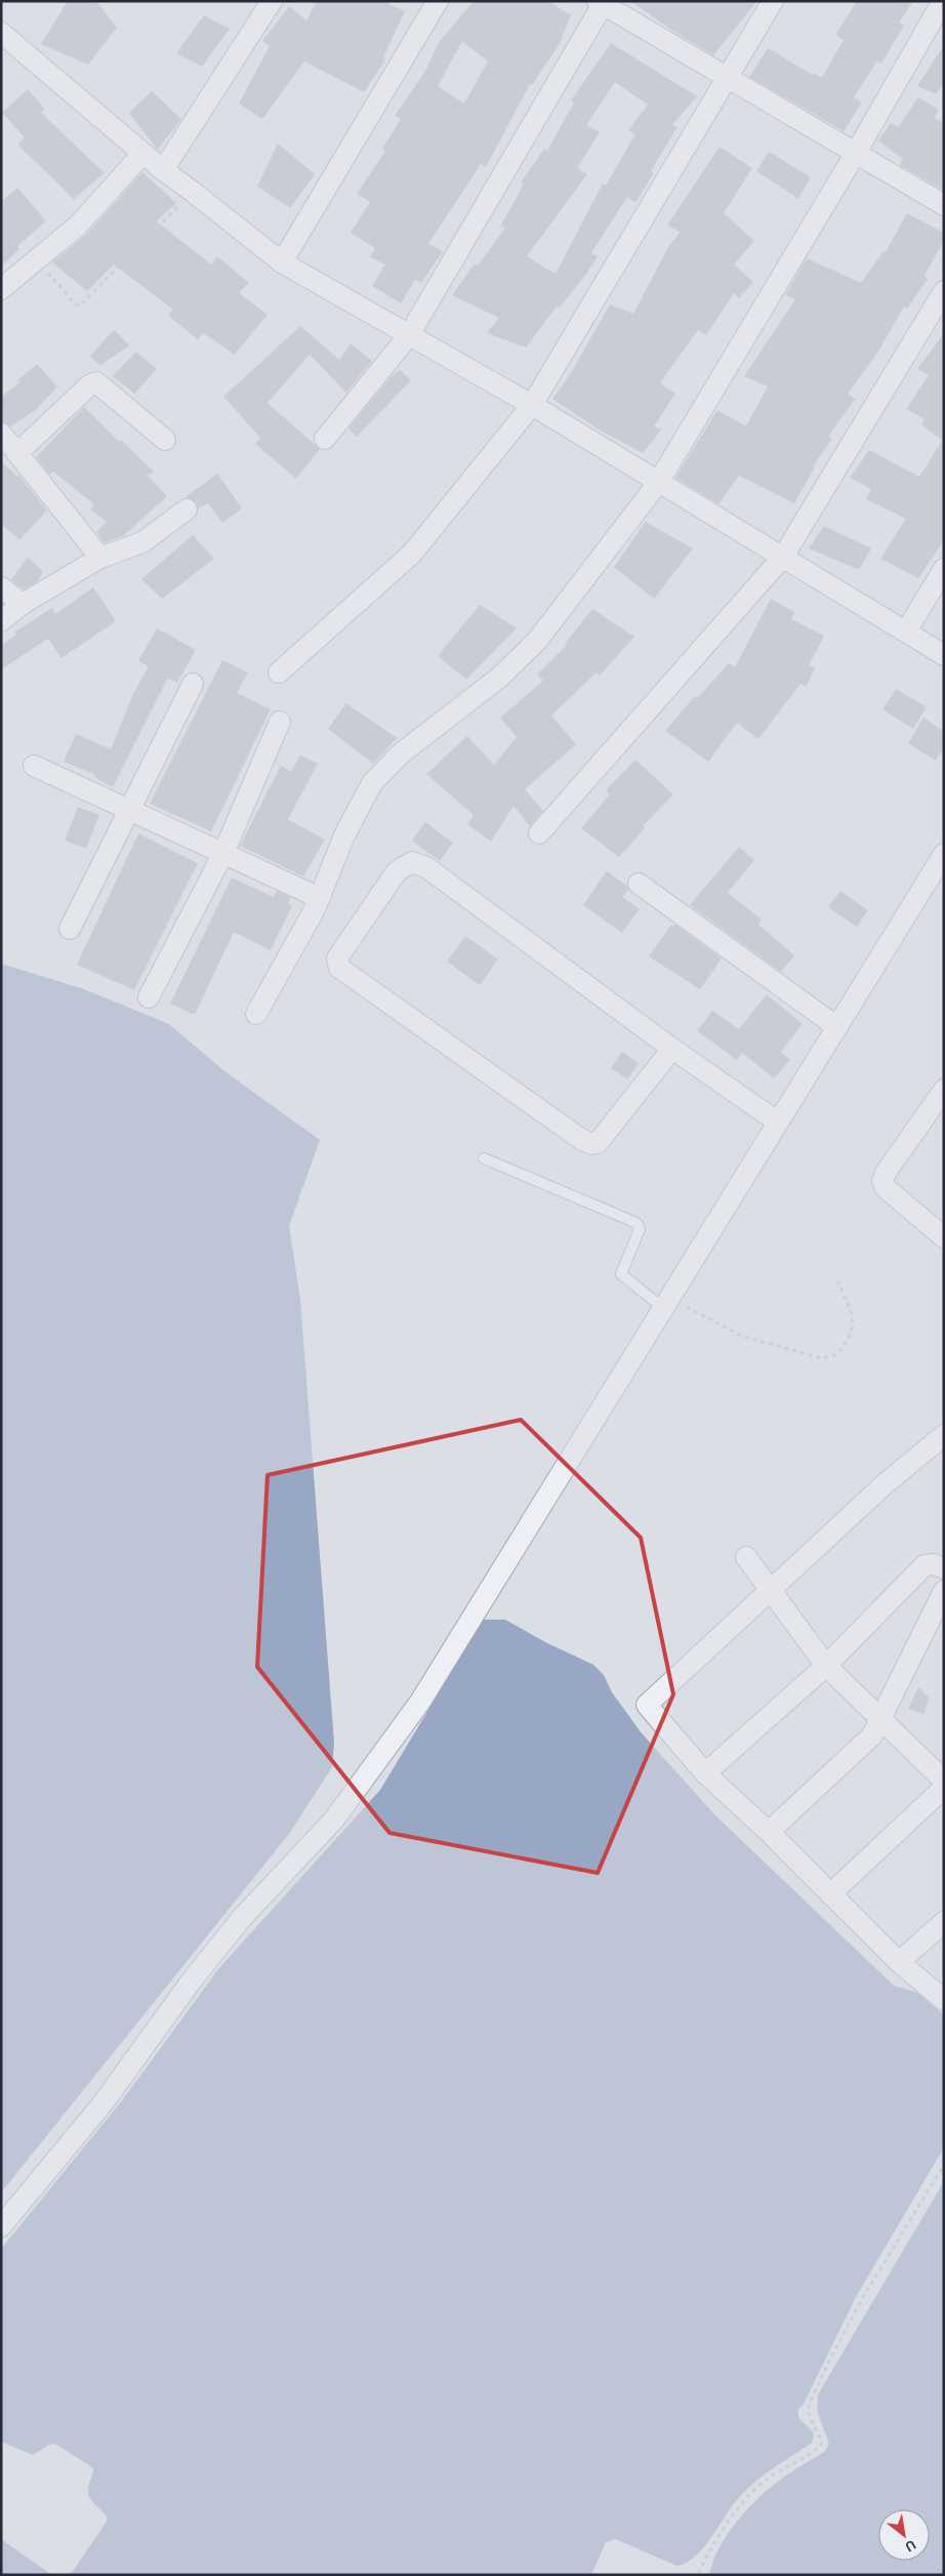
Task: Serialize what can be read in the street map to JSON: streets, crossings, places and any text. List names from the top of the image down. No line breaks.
{"north":"bottom right"}
